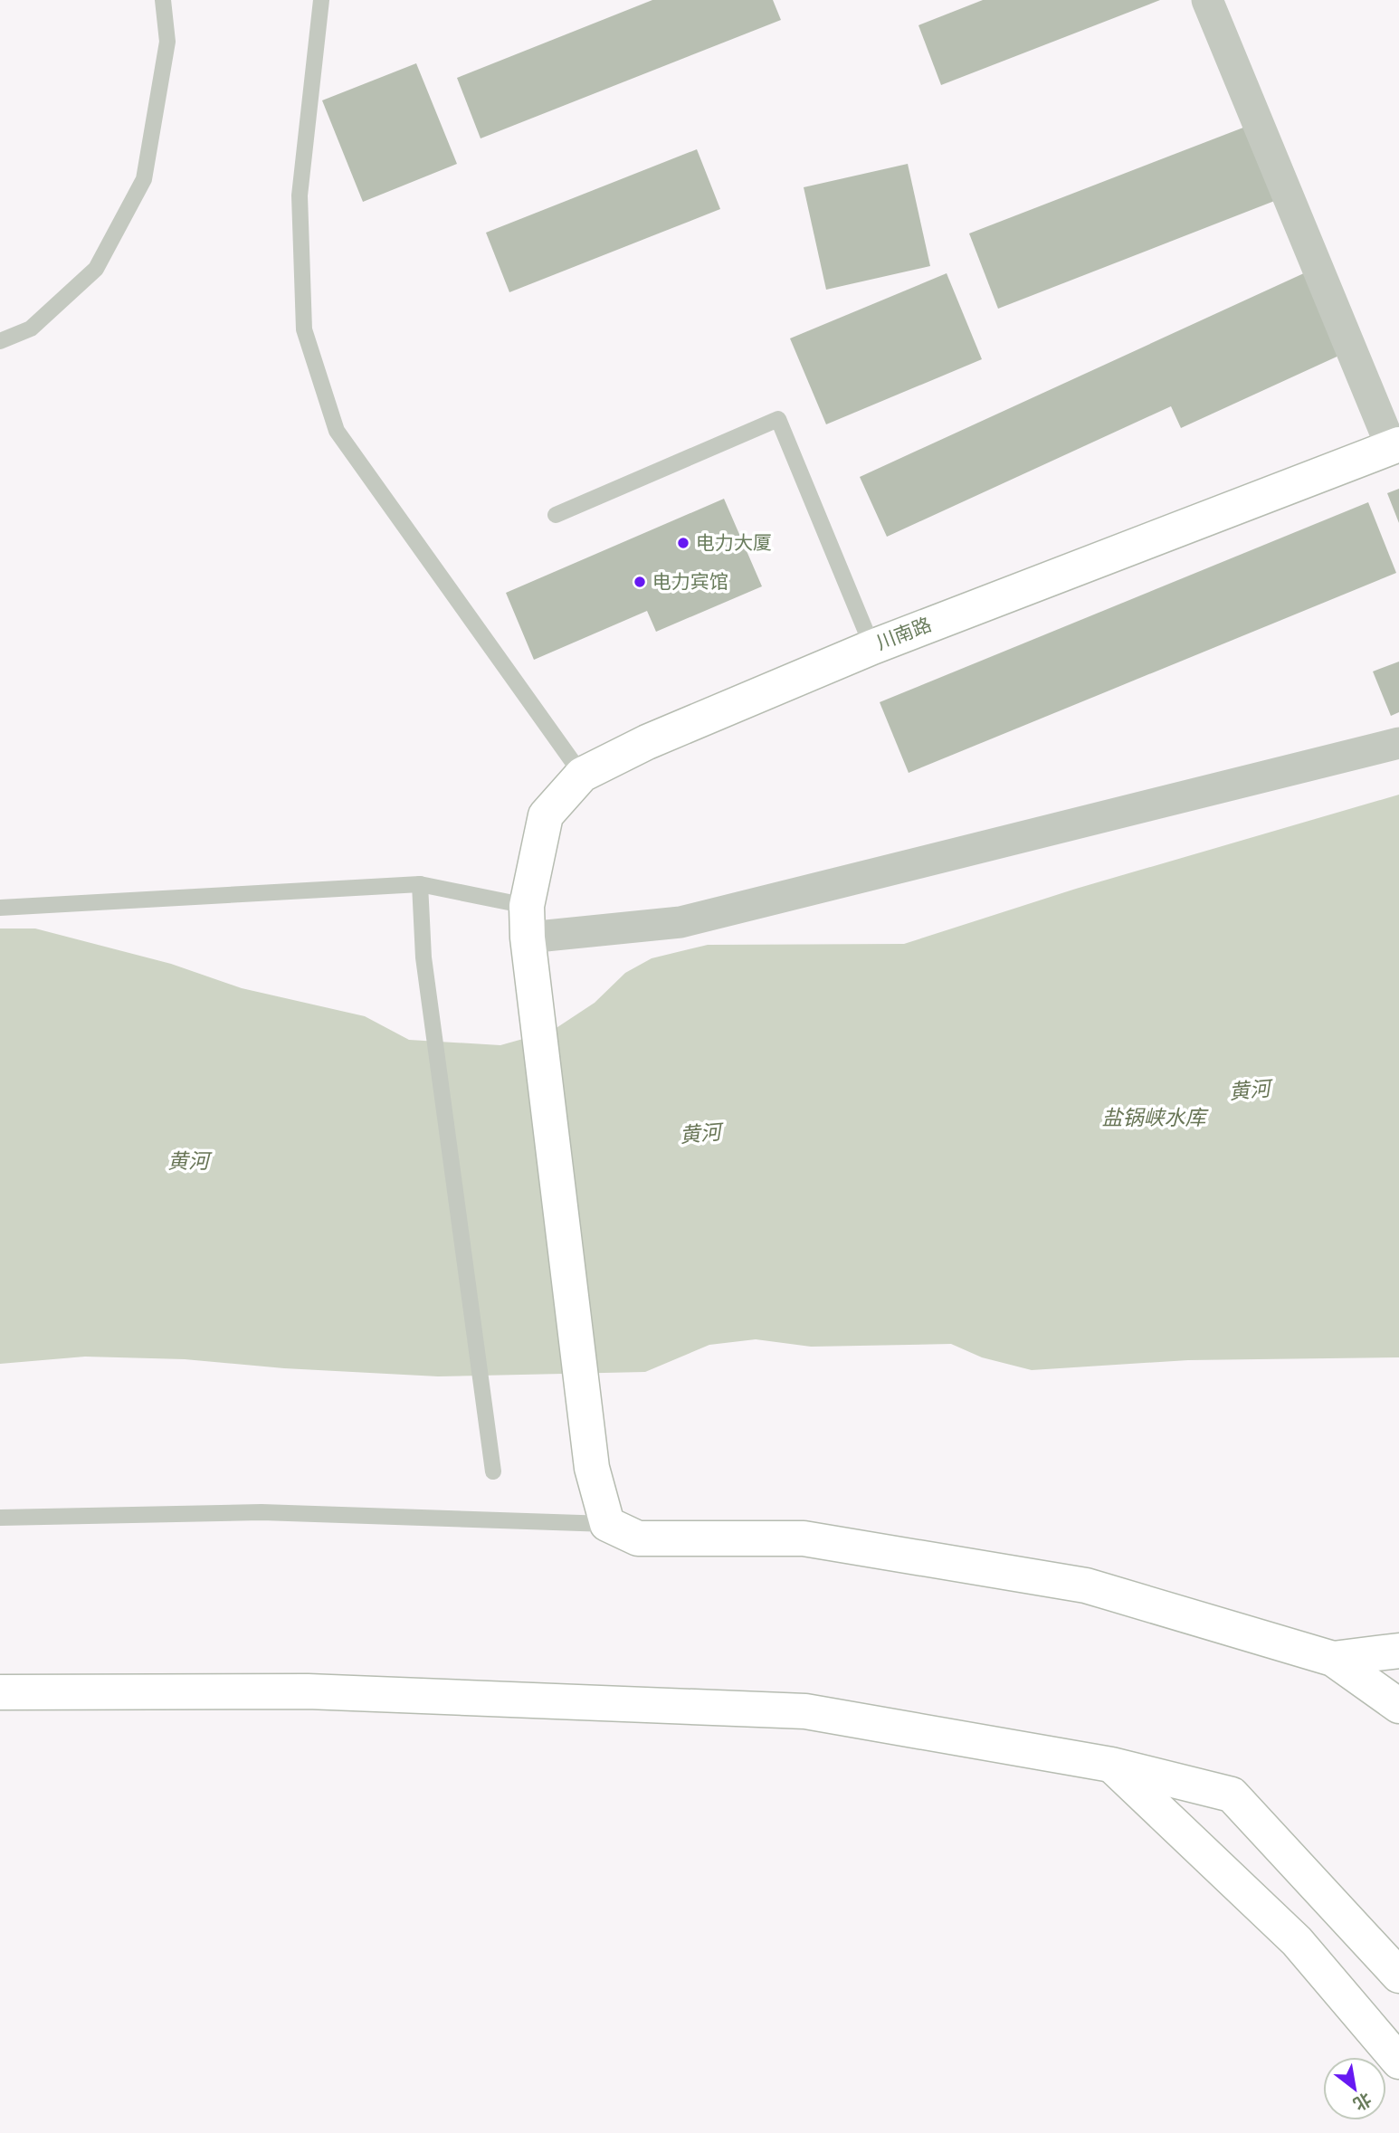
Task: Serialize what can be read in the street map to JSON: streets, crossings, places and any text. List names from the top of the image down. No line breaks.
{"streets":{"main road":["川南路"]},"water":["黄河","盐锅峡水库"],"places":["电力大厦","电力宾馆"],"north":"bottom right"}
